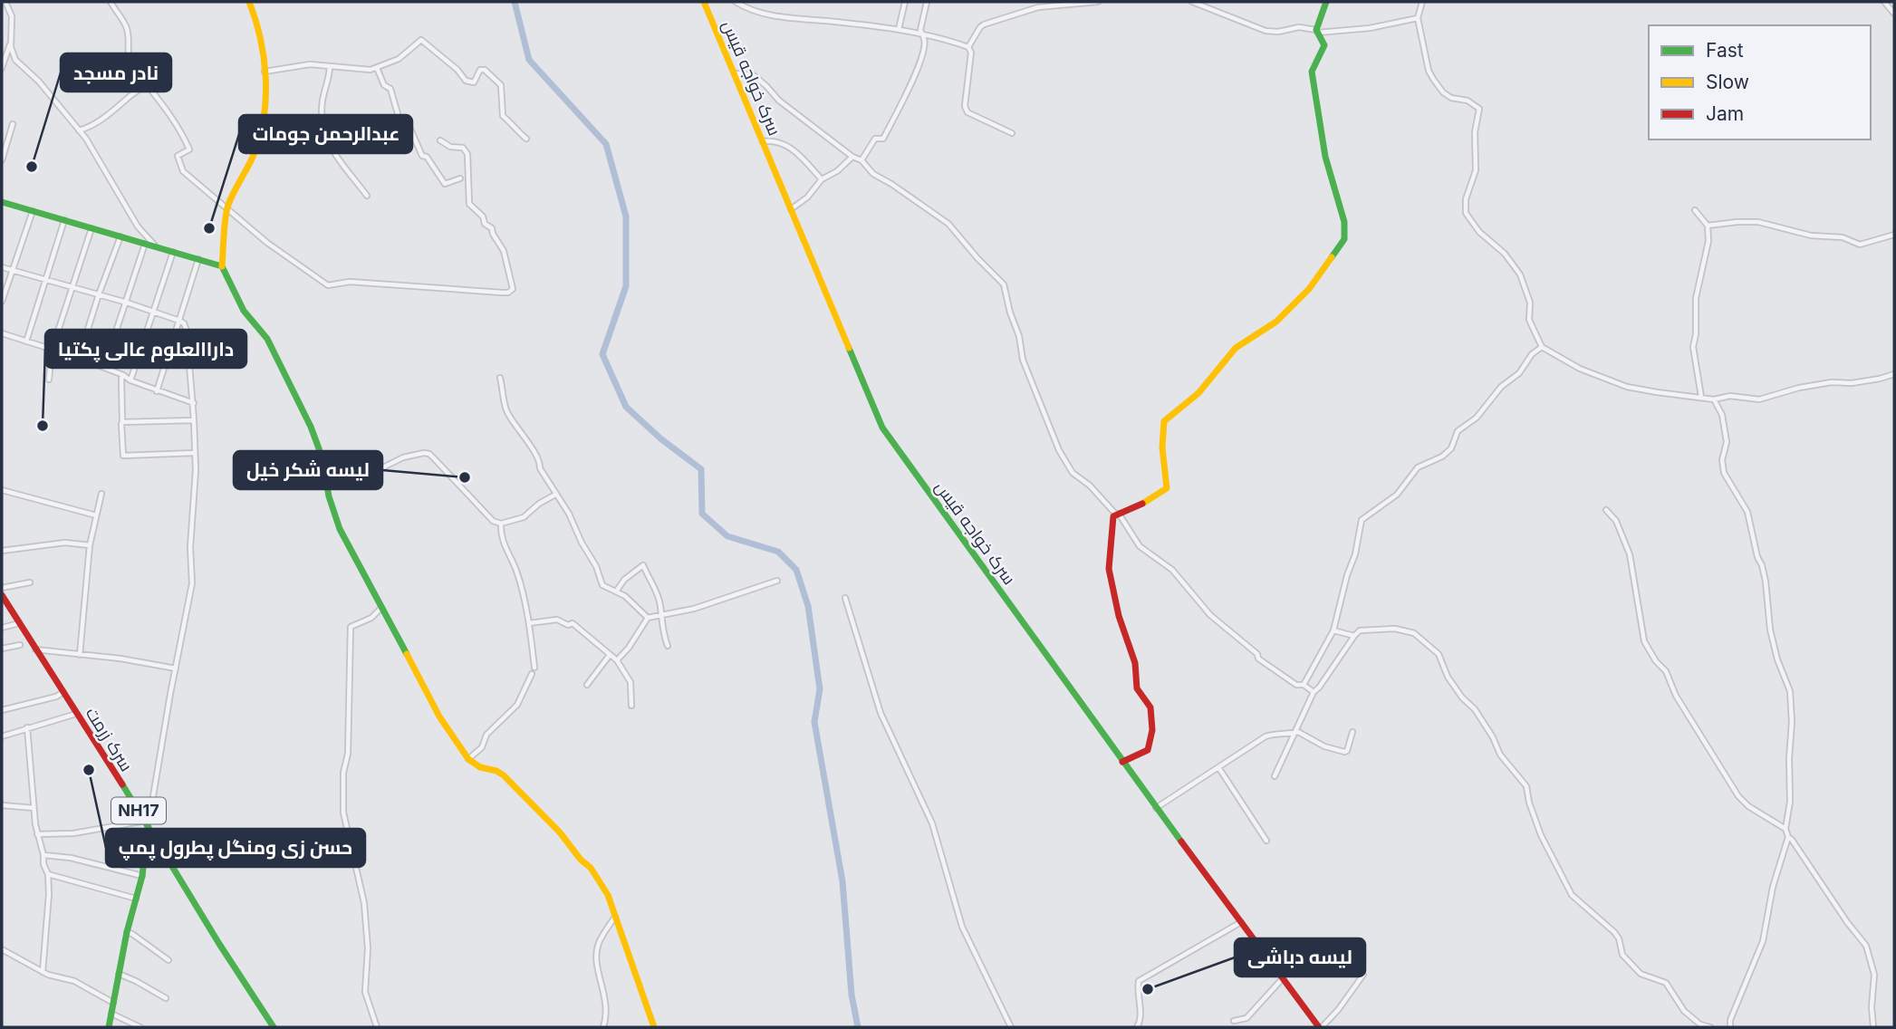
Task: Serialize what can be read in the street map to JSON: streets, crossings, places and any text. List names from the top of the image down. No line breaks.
{"streets":{"main road":["سرک خواجه قیس","سرک زرمت","NH17"]},"places":["نادر مسجد","عبدالرحمن جومات","داراالعلوم عالی پکتیا","لیسه شکر خیل","حسن زی ومنگل پطرول پمپ","لیسه دباشی"],"legend":["Fast","Slow","Jam"]}
